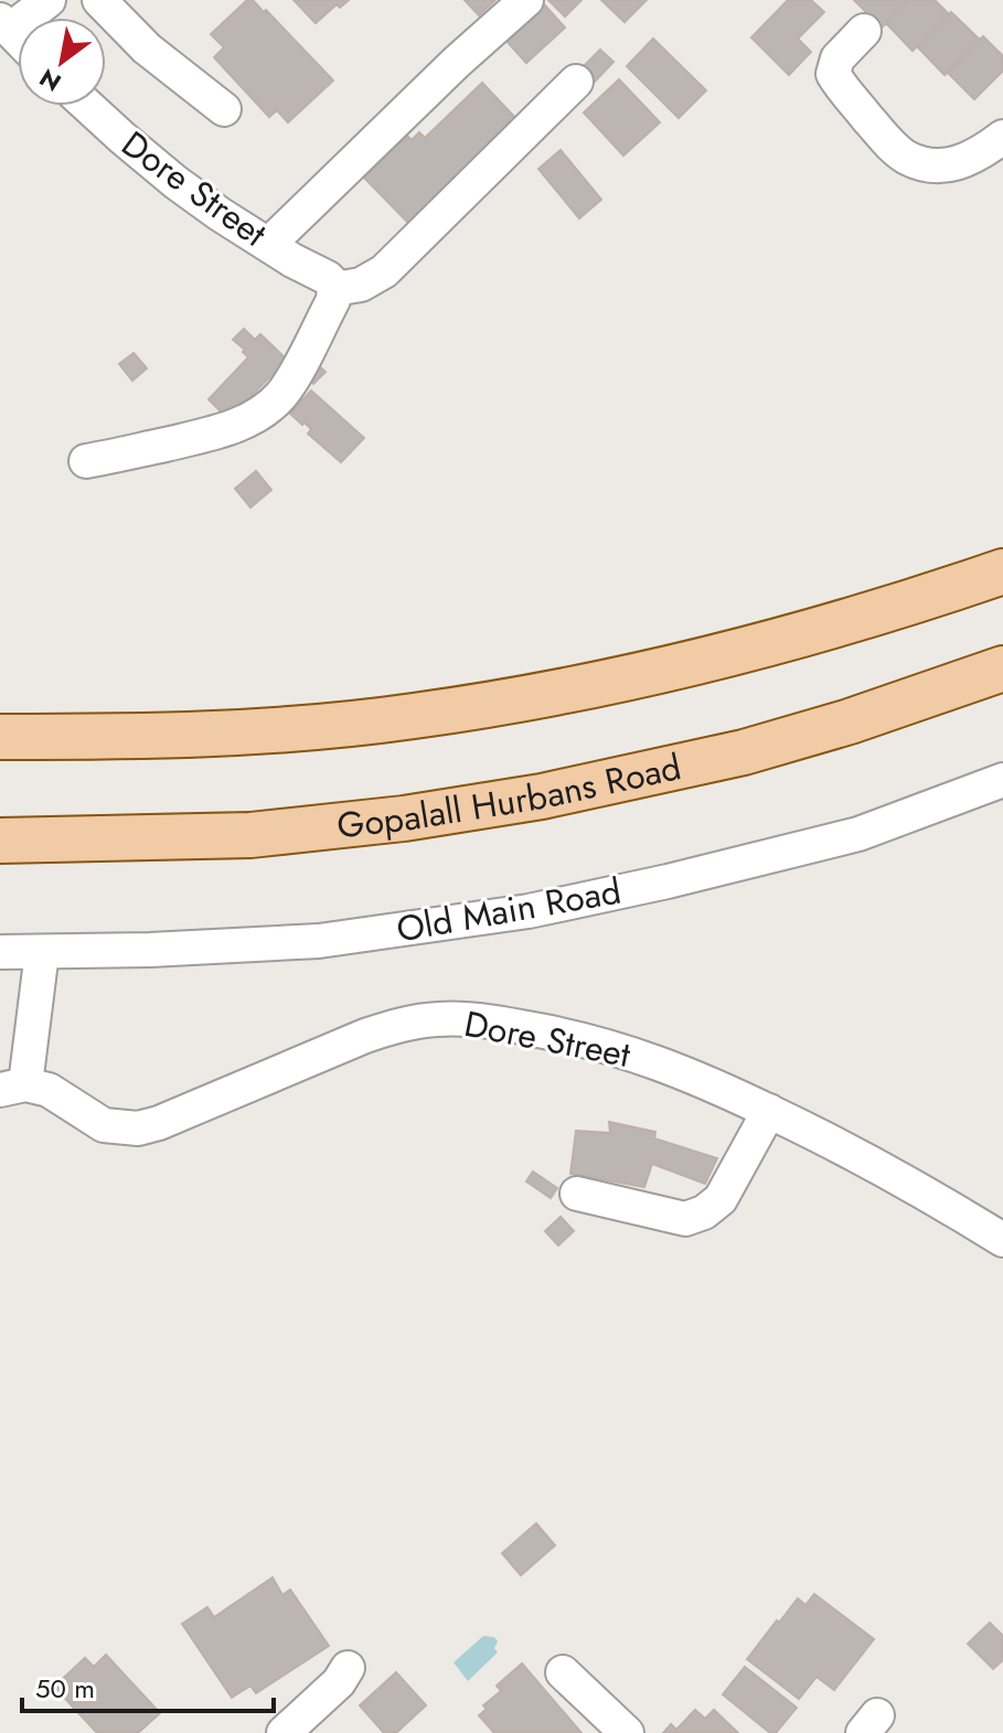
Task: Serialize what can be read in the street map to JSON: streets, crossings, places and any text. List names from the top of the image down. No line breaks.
{"streets":{"main road":["Gopalall Hurbans Road"],"street":["Dore Street","Old Main Road"]},"scale_bar":"50 m","north":"bottom left"}
